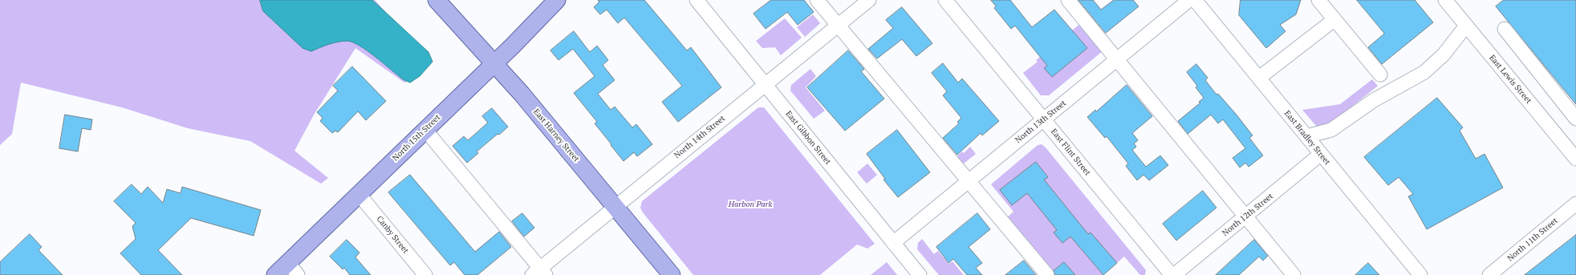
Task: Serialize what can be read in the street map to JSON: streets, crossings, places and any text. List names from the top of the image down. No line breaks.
{"streets":{"main road":["East Harney Street","North 15th Street"],"street":["East Lewis Street","North 13th Street","North 14th Street","East Gibbon Street","East Bradley Street","East Flint Street","North 12th Street","Canby Street","North 11th Street"]},"crossings":[["North 13th Street","East Gibbon Street"],["North 13th Street","East Flint Street"],["East Harney Street","North 14th Street"],["East Harney Street","North 15th Street"],["North 14th Street","East Gibbon Street"],["North 15th Street","Canby Street"],["East Bradley Street","North 12th Street"]],"parks":["Harbon Park"]}
